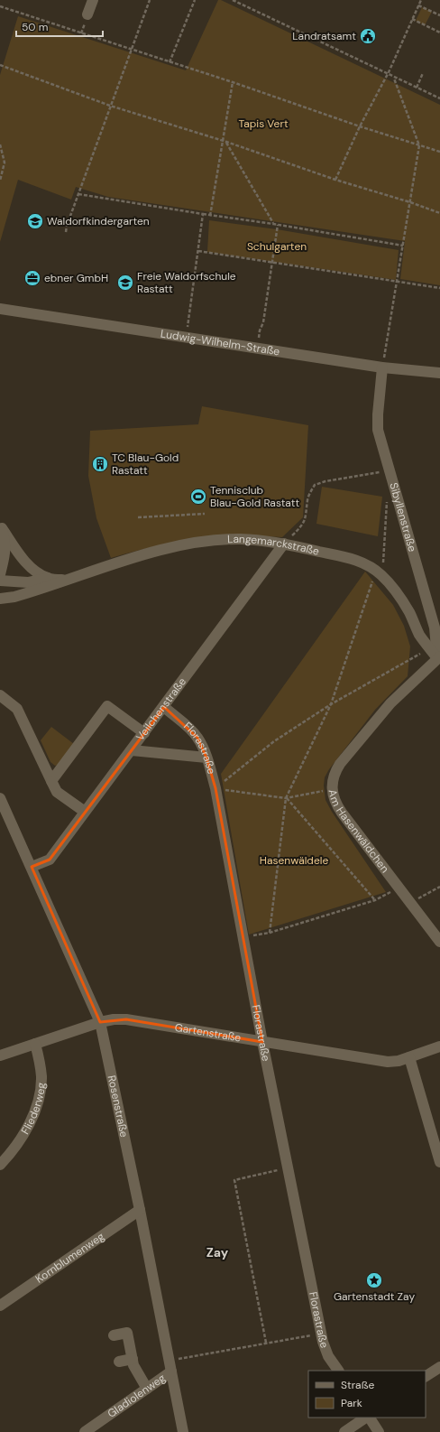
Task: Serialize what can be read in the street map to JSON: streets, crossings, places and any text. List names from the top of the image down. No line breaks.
{"streets":{"street":["Ludwig-Wilhelm-Straße","Sibyllenstraße","Langemarckstraße","Veilchenstraße","Florastraße","Am Hasenwäldchen","Gartenstraße","Rosenstraße","Fliederweg","Kornblumenweg","Gladiolenweg"]},"crossings":[["Ludwig-Wilhelm-Straße","Sibyllenstraße"],["Sibyllenstraße","Langemarckstraße"],["Sibyllenstraße","Am Hasenwäldchen"],["Langemarckstraße","Veilchenstraße"],["Langemarckstraße","Am Hasenwäldchen"],["Veilchenstraße","Florastraße"],["Veilchenstraße","Rosenstraße"],["Florastraße","Gartenstraße"],["Gartenstraße","Rosenstraße"],["Gartenstraße","Fliederweg"],["Rosenstraße","Kornblumenweg"],["Rosenstraße","Gladiolenweg"]],"districts":["Zay"],"parks":["Tapis Vert","Schulgarten","Hasenwäldele"],"places":{"public building":["Landratsamt"],"school or university":["Waldorfkindergarten","Freie Waldorfschule Rastatt"],"office":["ebner GmbH"],"building":["TC Blau-Gold Rastatt"],"sports":["Tennisclub Blau-Gold Rastatt"],"place":["Gartenstadt Zay"]},"legend":["Straße","Park"],"scale_bar":"50 m"}
